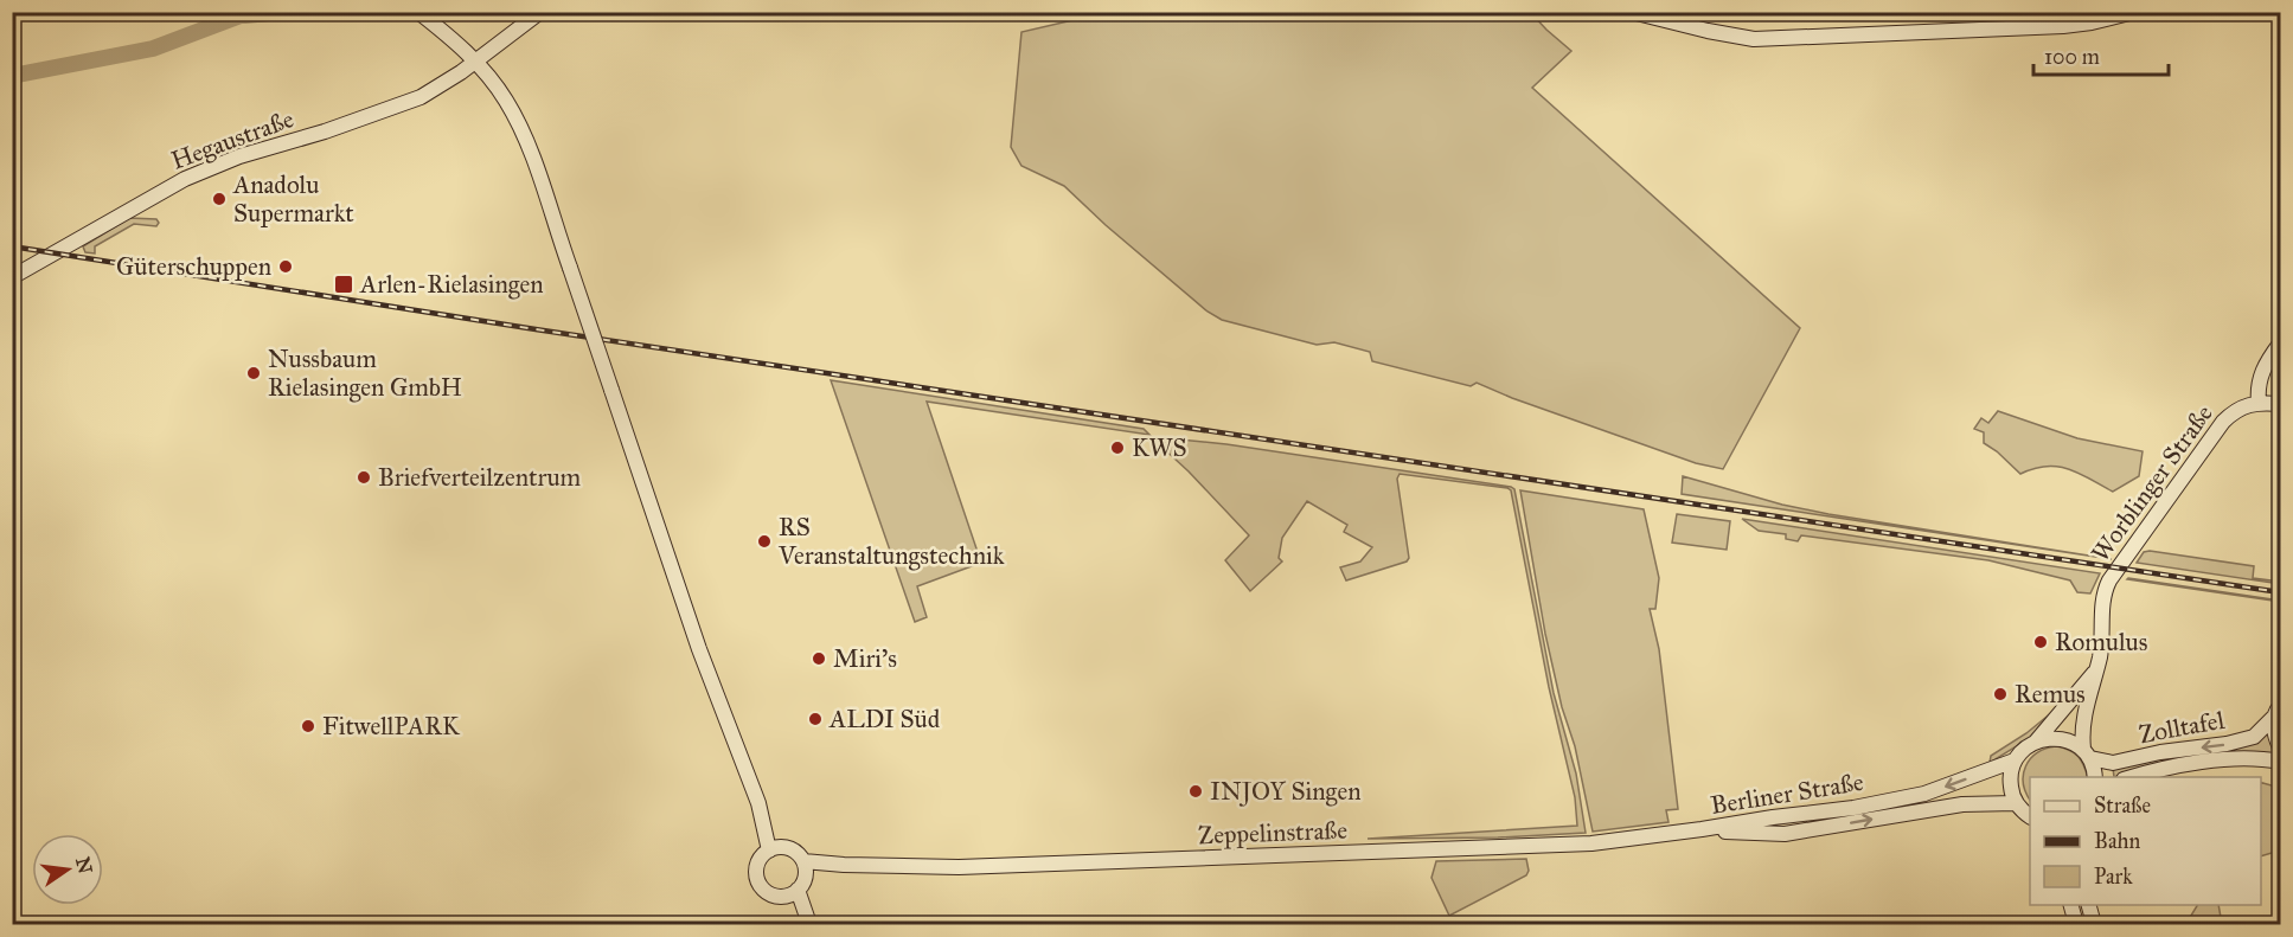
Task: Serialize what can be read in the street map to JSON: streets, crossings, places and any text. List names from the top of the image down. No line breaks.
{"streets":{"street":["Hegaustraße","Worblinger Straße","Zolltafel","Berliner Straße","Zeppelinstraße"]},"crossings":[["Worblinger Straße","Zolltafel"],["Worblinger Straße","Berliner Straße"],["Berliner Straße","Zeppelinstraße"]],"places":{"other":["Anadolu Supermarkt","Güterschuppen","Nussbaum Rielasingen GmbH","KWS","Briefverteilzentrum","RS Veranstaltungstechnik","Romulus","Miri's","Remus","ALDI Süd","FitwellPARK","INJOY Singen"],"transit":["Arlen-Rielasingen"]},"legend":["Straße","Bahn","Park"],"scale_bar":"100 m","north":"right"}
